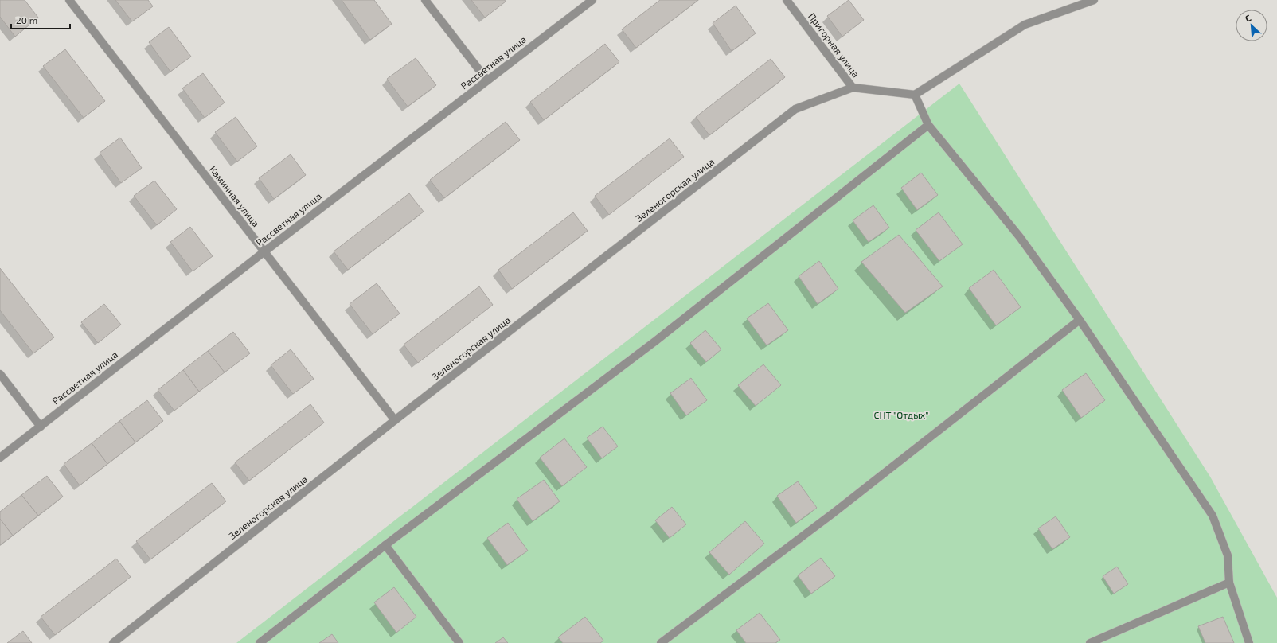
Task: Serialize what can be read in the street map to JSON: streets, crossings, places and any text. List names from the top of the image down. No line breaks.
{"streets":{"street":["Пригорная улица","Рассветная улица","Зеленогорская улица","Каминная улица"]},"crossings":[["Пригорная улица","Зеленогорская улица"],["Рассветная улица","Каминная улица"],["Зеленогорская улица","Каминная улица"]],"parks":["СНТ \"Отдых\""],"scale_bar":"20 m","north":"top left"}
